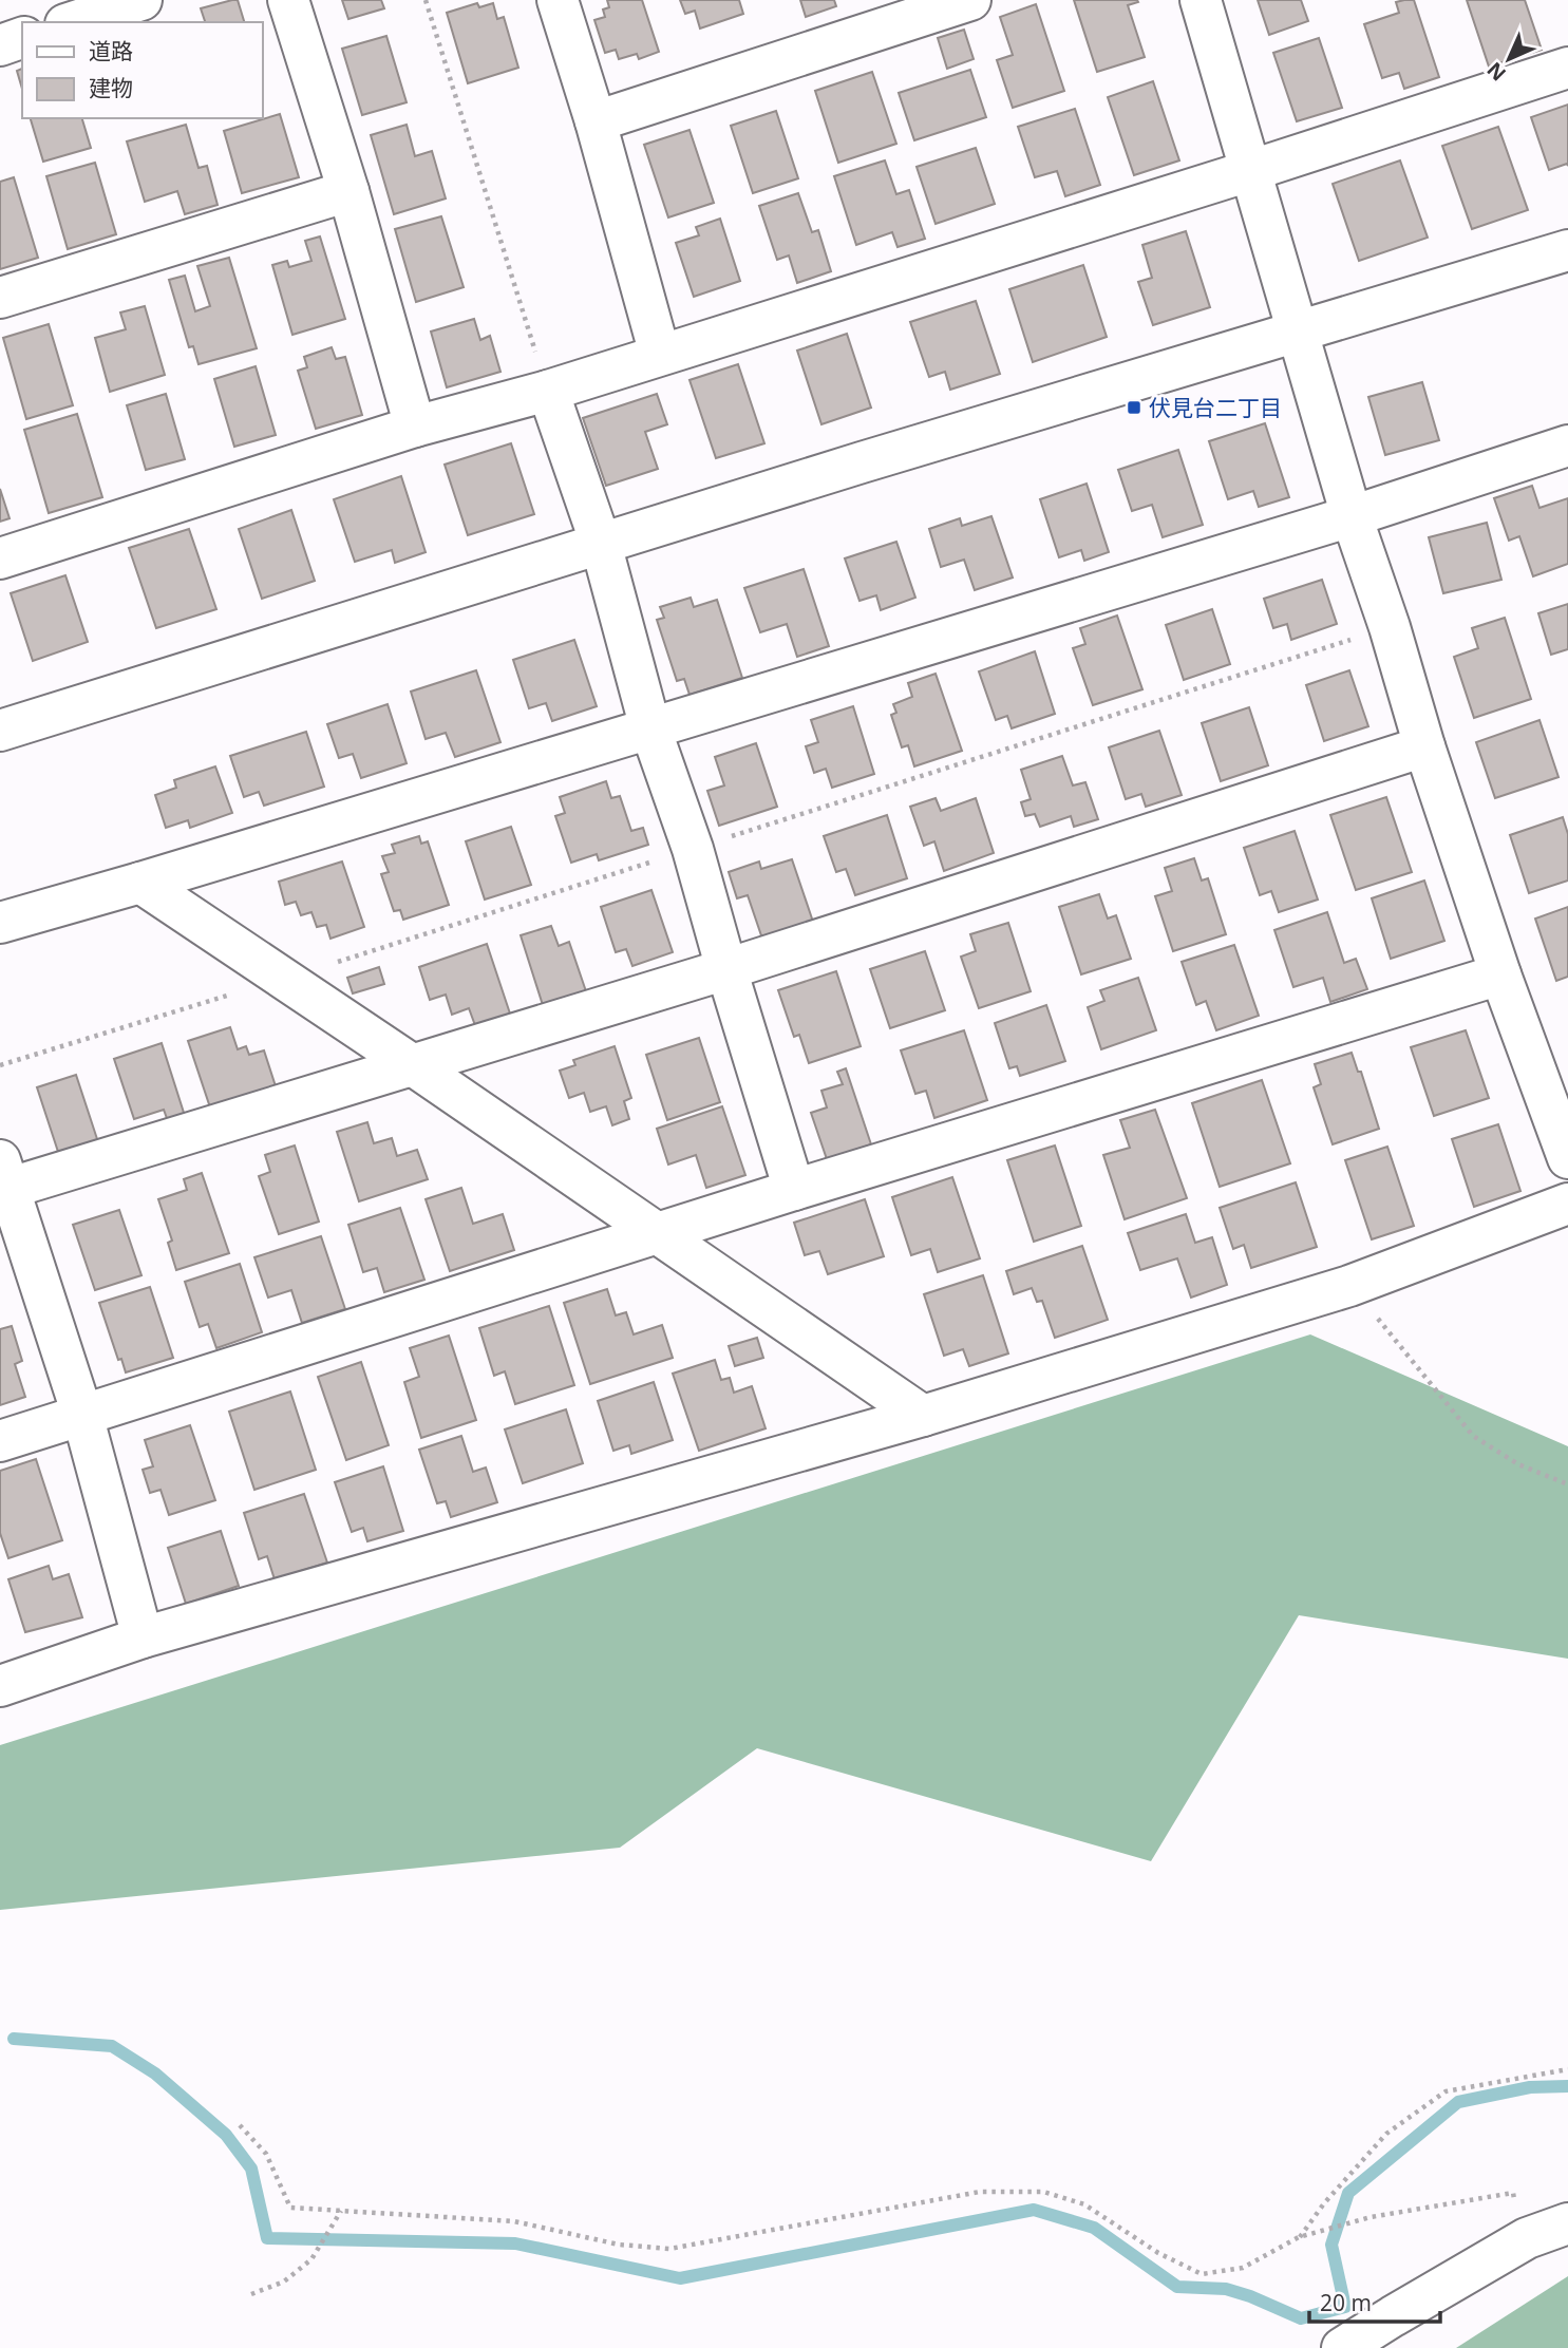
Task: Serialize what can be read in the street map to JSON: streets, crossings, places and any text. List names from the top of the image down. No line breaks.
{"places":{"transit":["伏見台二丁目"]},"legend":["道路","建物"],"scale_bar":"20 m","north":"bottom left"}
